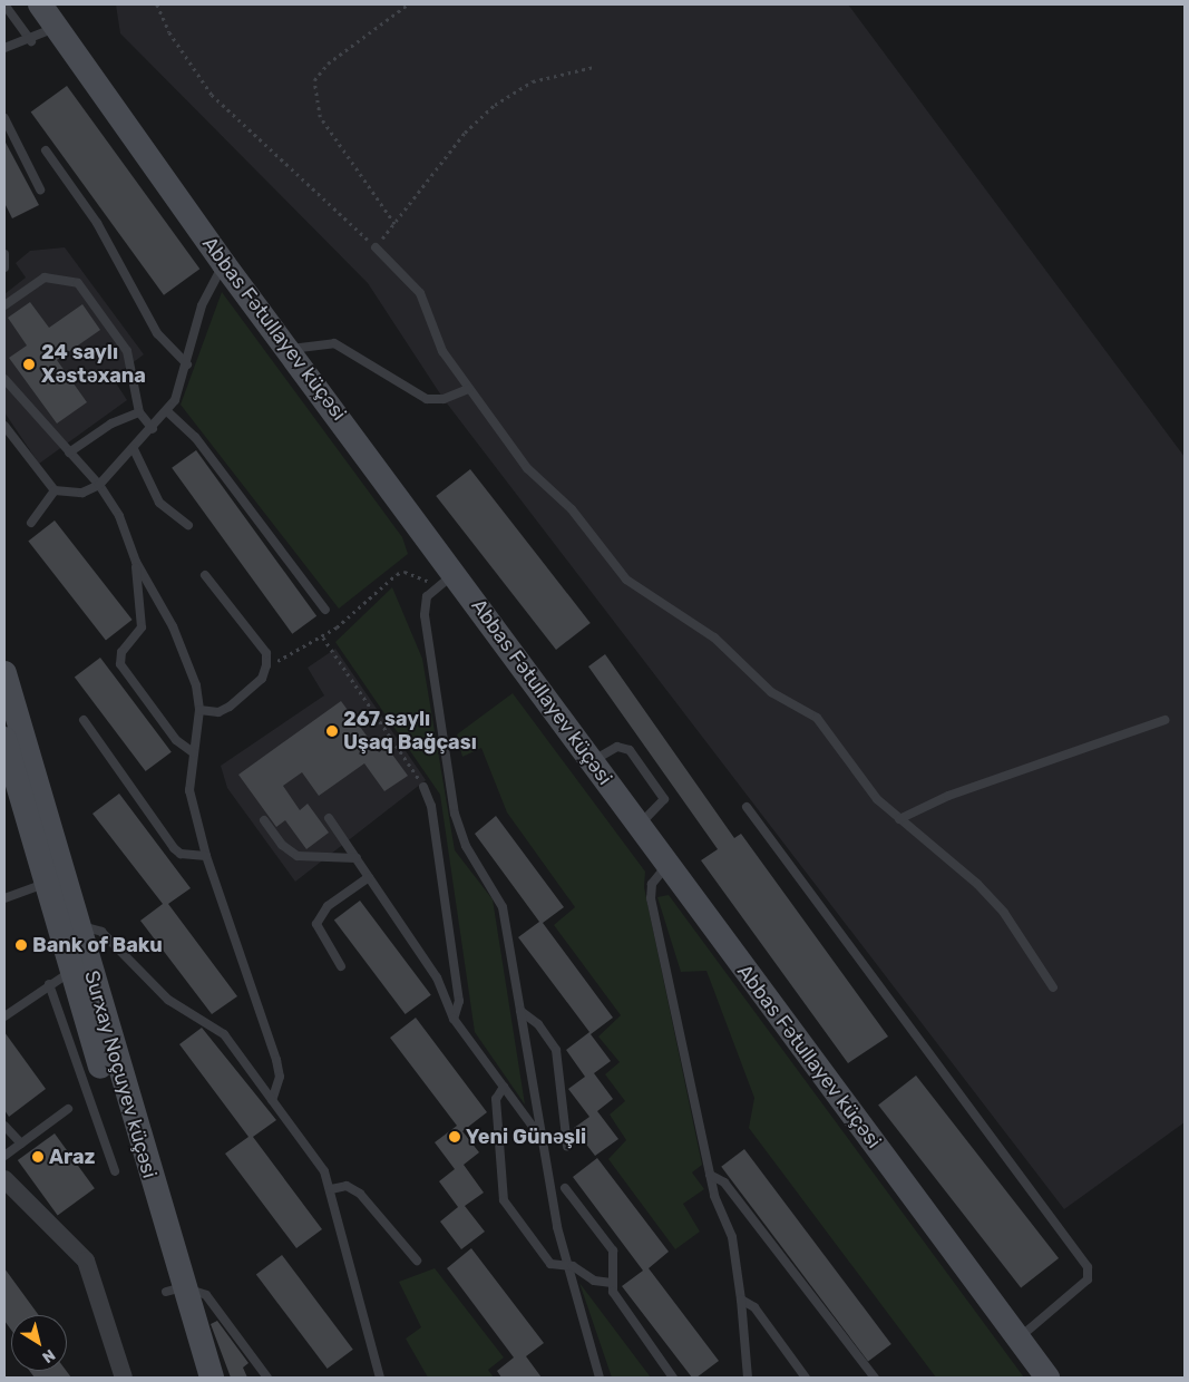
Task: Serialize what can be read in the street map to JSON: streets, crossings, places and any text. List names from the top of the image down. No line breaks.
{"streets":{"main road":["Abbas Fətullayev küçəsi","Surxay Noçuyev küçəsi"]},"places":["24 saylı Xəstəxana","267 saylı Uşaq Bağçası","Bank of Baku","Yeni Günəşli","Araz"],"north":"bottom right"}
